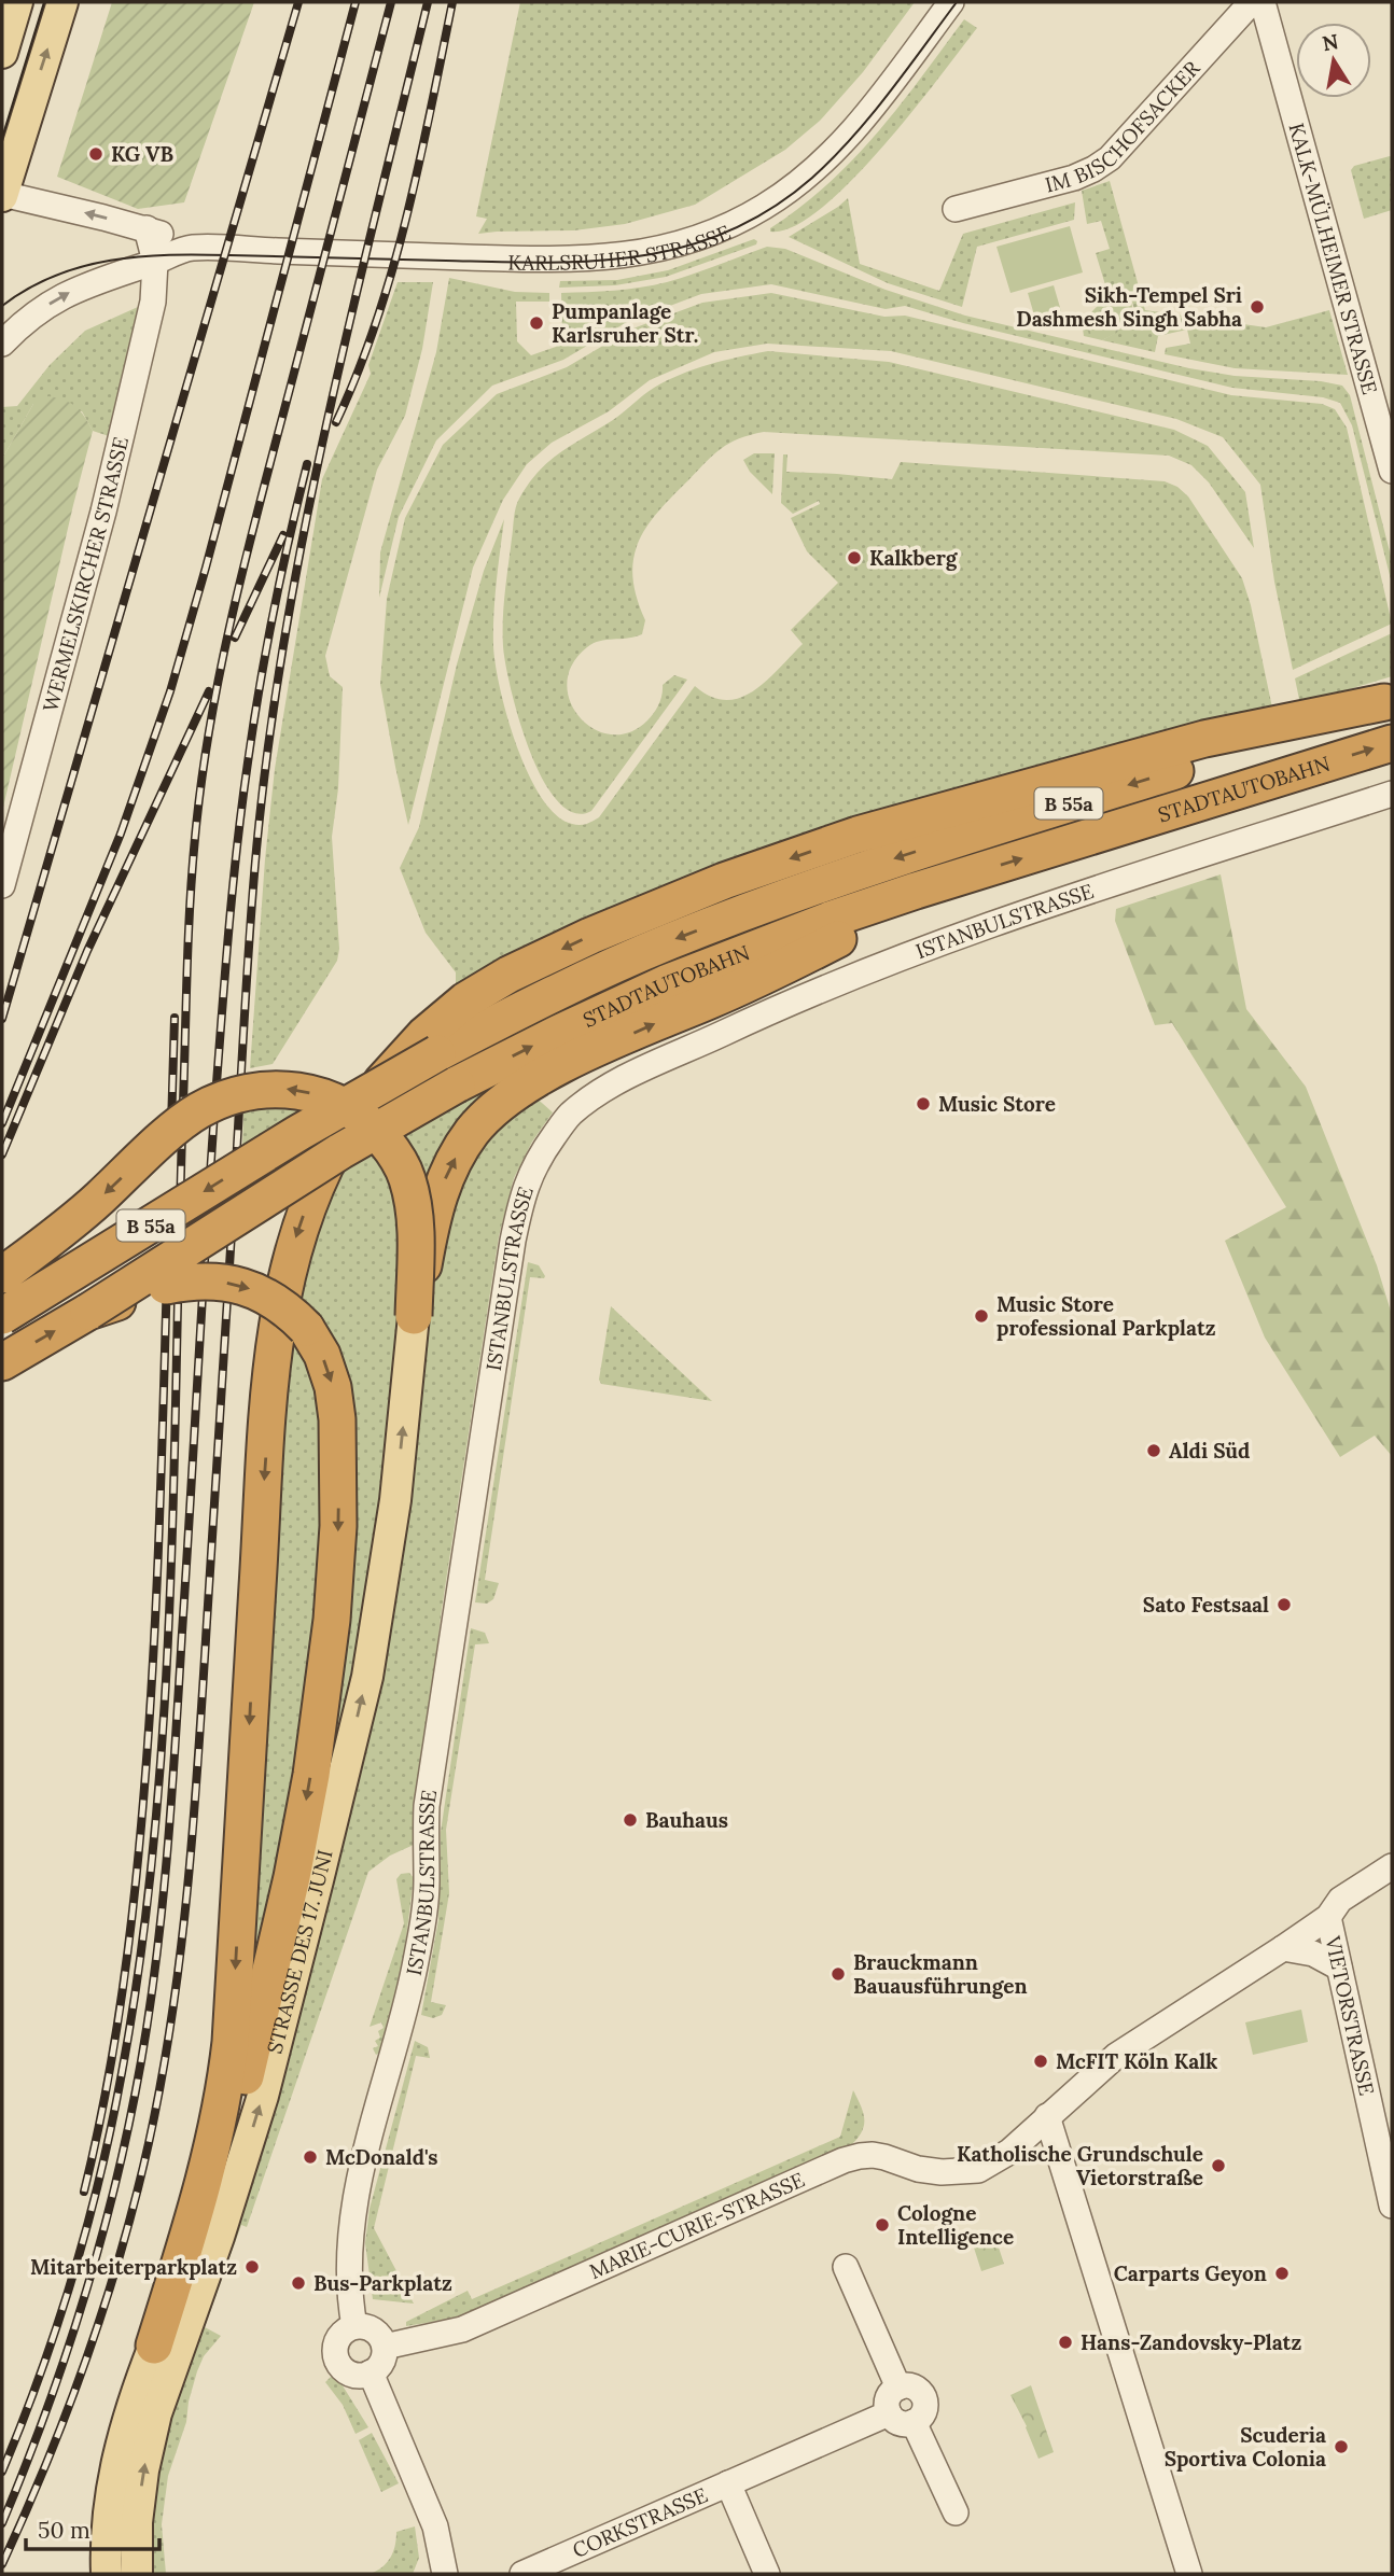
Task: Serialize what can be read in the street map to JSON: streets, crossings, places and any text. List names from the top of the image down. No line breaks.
{"streets":{"highway":["STADTAUTOBAHN","B 55a"],"main road":["STRASSE DES 17. JUNI"],"street":["IM BISCHOFSACKER","KARLSRUHER STRASSE","KALK-MÜLHEIMER STRASSE","WERMELSKIRCHER STRASSE","ISTANBULSTRASSE","VIETORSTRASSE","MARIE-CURIE-STRASSE","CORKSTRASSE"]},"crossings":[["IM BISCHOFSACKER","KALK-MÜLHEIMER STRASSE"],["KARLSRUHER STRASSE","WERMELSKIRCHER STRASSE"],["B 55a","STRASSE DES 17. JUNI"],["ISTANBULSTRASSE","MARIE-CURIE-STRASSE"],["VIETORSTRASSE","MARIE-CURIE-STRASSE"]],"one_way":["STRASSE DES 17. JUNI"],"places":["KG VB","Sikh-Tempel Sri Dashmesh Singh Sabha","Pumpanlage Karlsruher Str.","Kalkberg","Music Store","Music Store professional Parkplatz","Aldi Süd","Sato Festsaal","Bauhaus","Brauckmann Bauausführungen","McFIT Köln Kalk","McDonald's","Katholische Grundschule Vietorstraße","Cologne Intelligence","Mitarbeiterparkplatz","Carparts Geyon","Bus-Parkplatz","Hans-Zandovsky-Platz","Scuderia Sportiva Colonia"],"scale_bar":"50 m","north":"top"}
